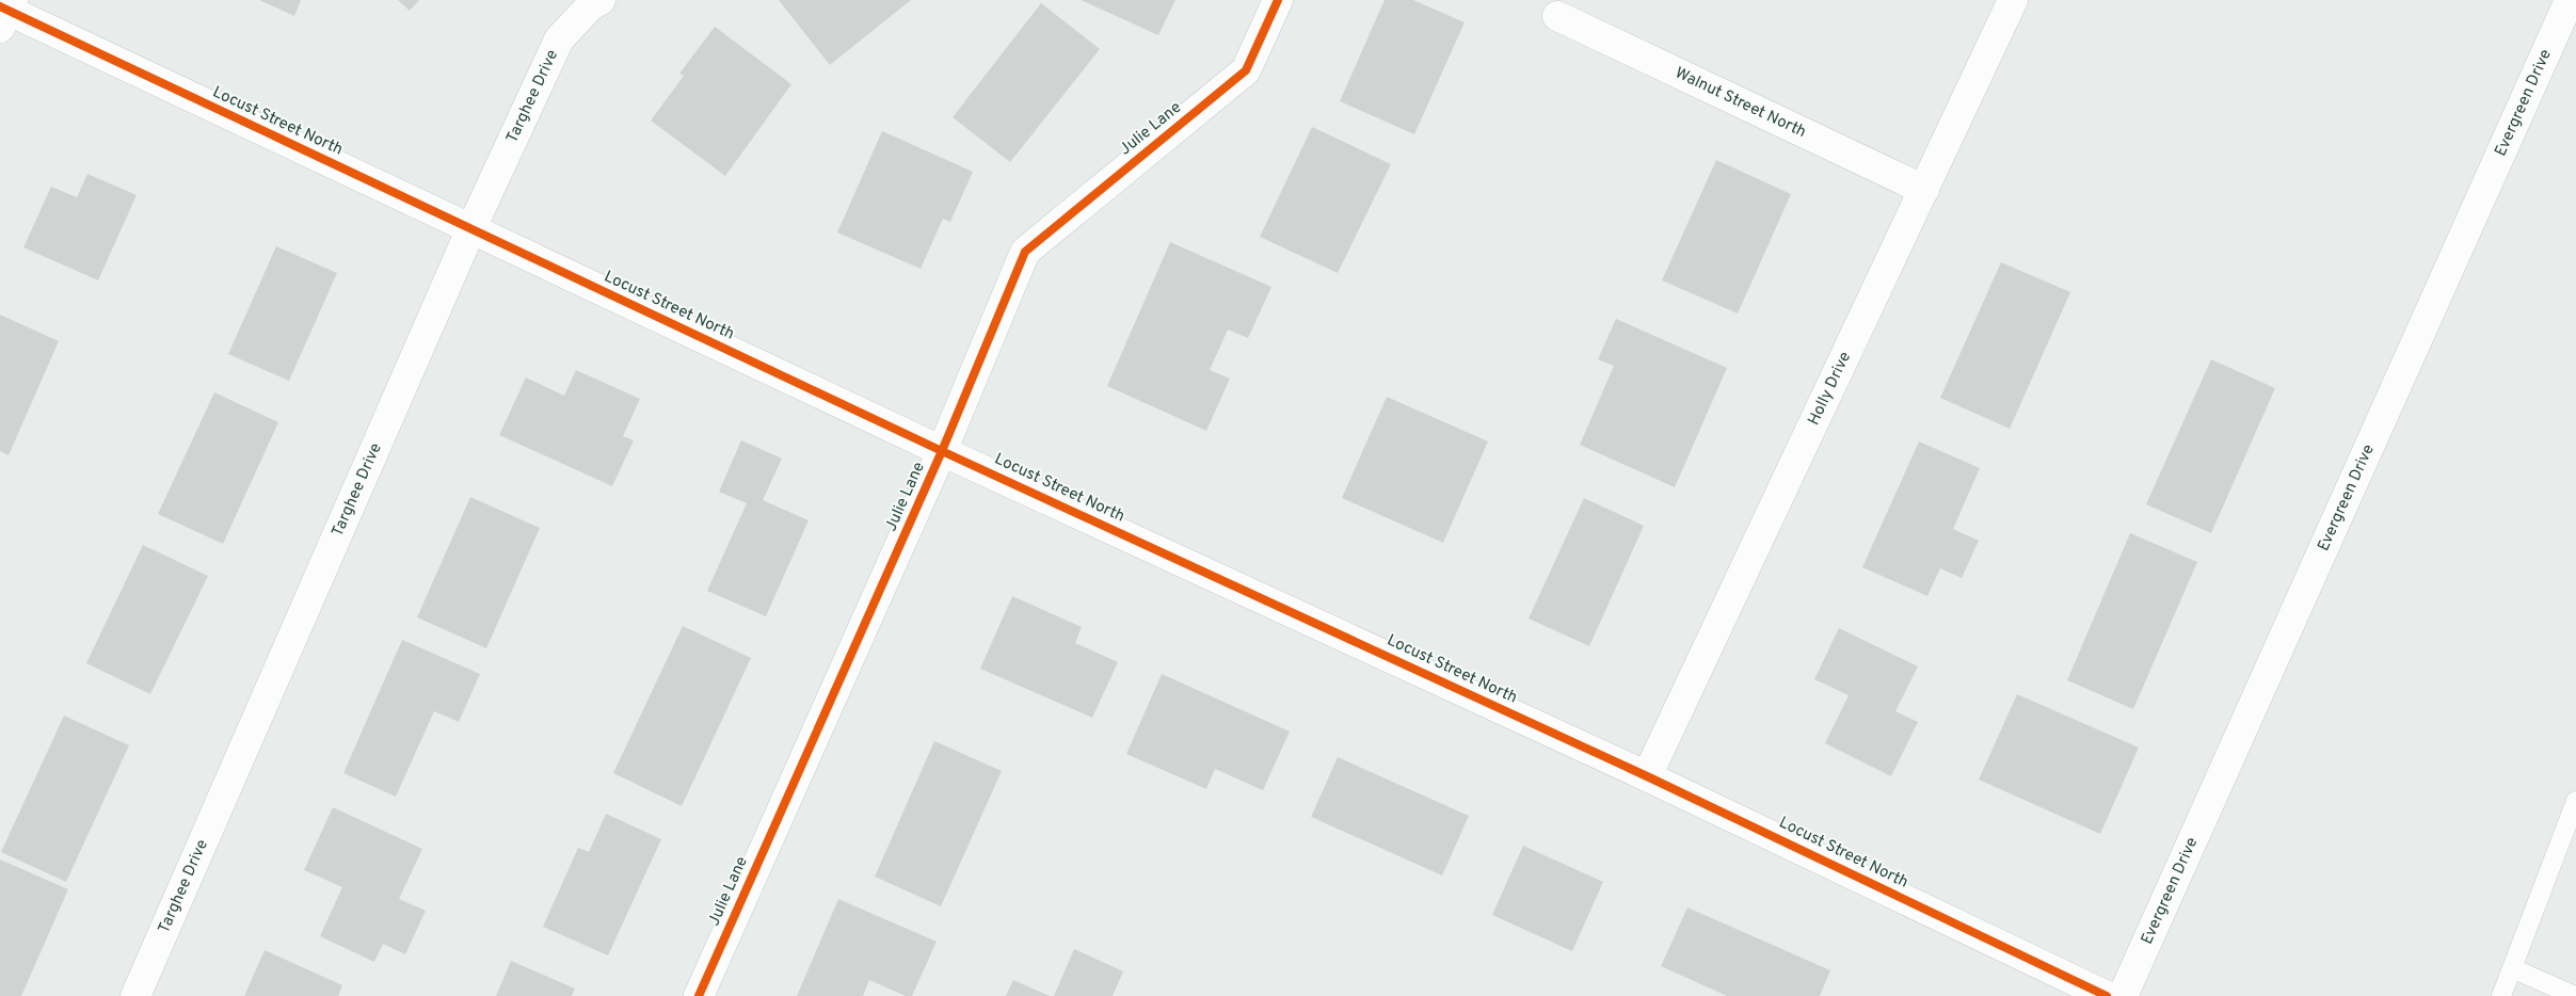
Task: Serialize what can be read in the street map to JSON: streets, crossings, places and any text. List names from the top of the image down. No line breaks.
{"streets":{"street":["Targhee Drive","Walnut Street North","Evergreen Drive","Locust Street North","Julie Lane","Holly Drive"]},"crossings":[["Targhee Drive","Locust Street North"],["Walnut Street North","Holly Drive"],["Locust Street North","Julie Lane"],["Locust Street North","Holly Drive"]]}
